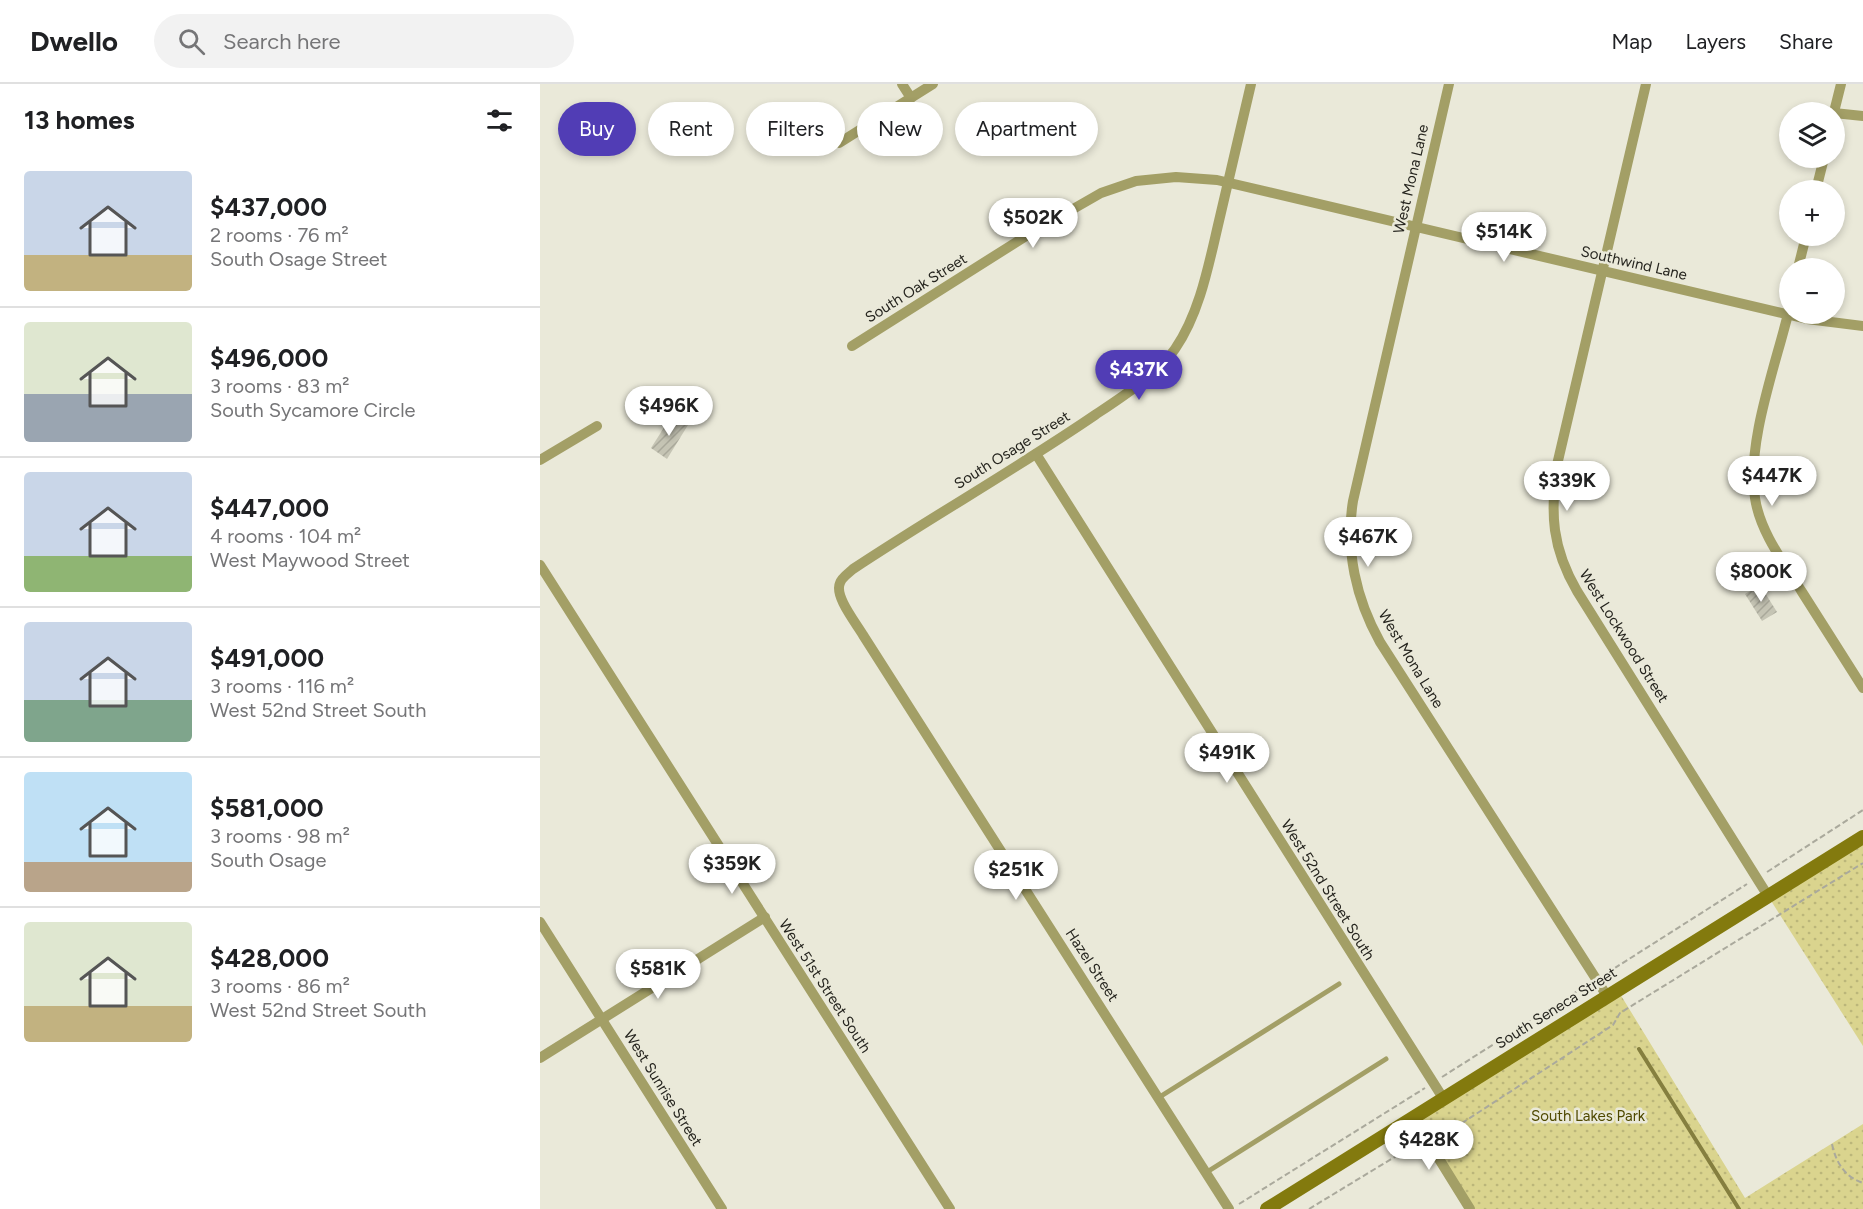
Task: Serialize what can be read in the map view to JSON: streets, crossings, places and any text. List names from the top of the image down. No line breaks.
{"streets":{"street":["West Mona Lane","Southwind Lane","South Oak Street","South Osage Street","West Lockwood Street","West 52nd Street South","Hazel Street","West 51st Street South","South Seneca Street","West Sunrise Street"]},"crossings":[["West Mona Lane","Southwind Lane"],["West Mona Lane","South Seneca Street"],["Southwind Lane","South Oak Street"],["Southwind Lane","South Osage Street"],["Southwind Lane","West Lockwood Street"],["South Oak Street","South Osage Street"],["South Osage Street","West 52nd Street South"],["South Osage Street","Hazel Street"],["West Lockwood Street","South Seneca Street"],["West 52nd Street South","South Seneca Street"]],"parks":["South Lakes Park"],"page":{"header":"Dwello","search":"Search here","nav":["Map","Layers","Share"],"heading":"13 homes","map_buttons":["+","−"],"chip":["Buy","Rent","Filters","New","Apartment"],"list":[{"name":"$437,000","note":"2 rooms · 76 m² · South Osage Street"},{"name":"$496,000","note":"3 rooms · 83 m² · South Sycamore Circle"},{"name":"$447,000","note":"4 rooms · 104 m² · West Maywood Street"},{"name":"$491,000","note":"3 rooms · 116 m² · West 52nd Street South"},{"name":"$581,000","note":"3 rooms · 98 m² · South Osage"},{"name":"$428,000","note":"3 rooms · 86 m² · West 52nd Street South"}],"price":["$502K","$514K","$437K","$496K","$447K","$339K","$467K","$800K","$491K","$359K","$251K","$581K","$428K"]}}
